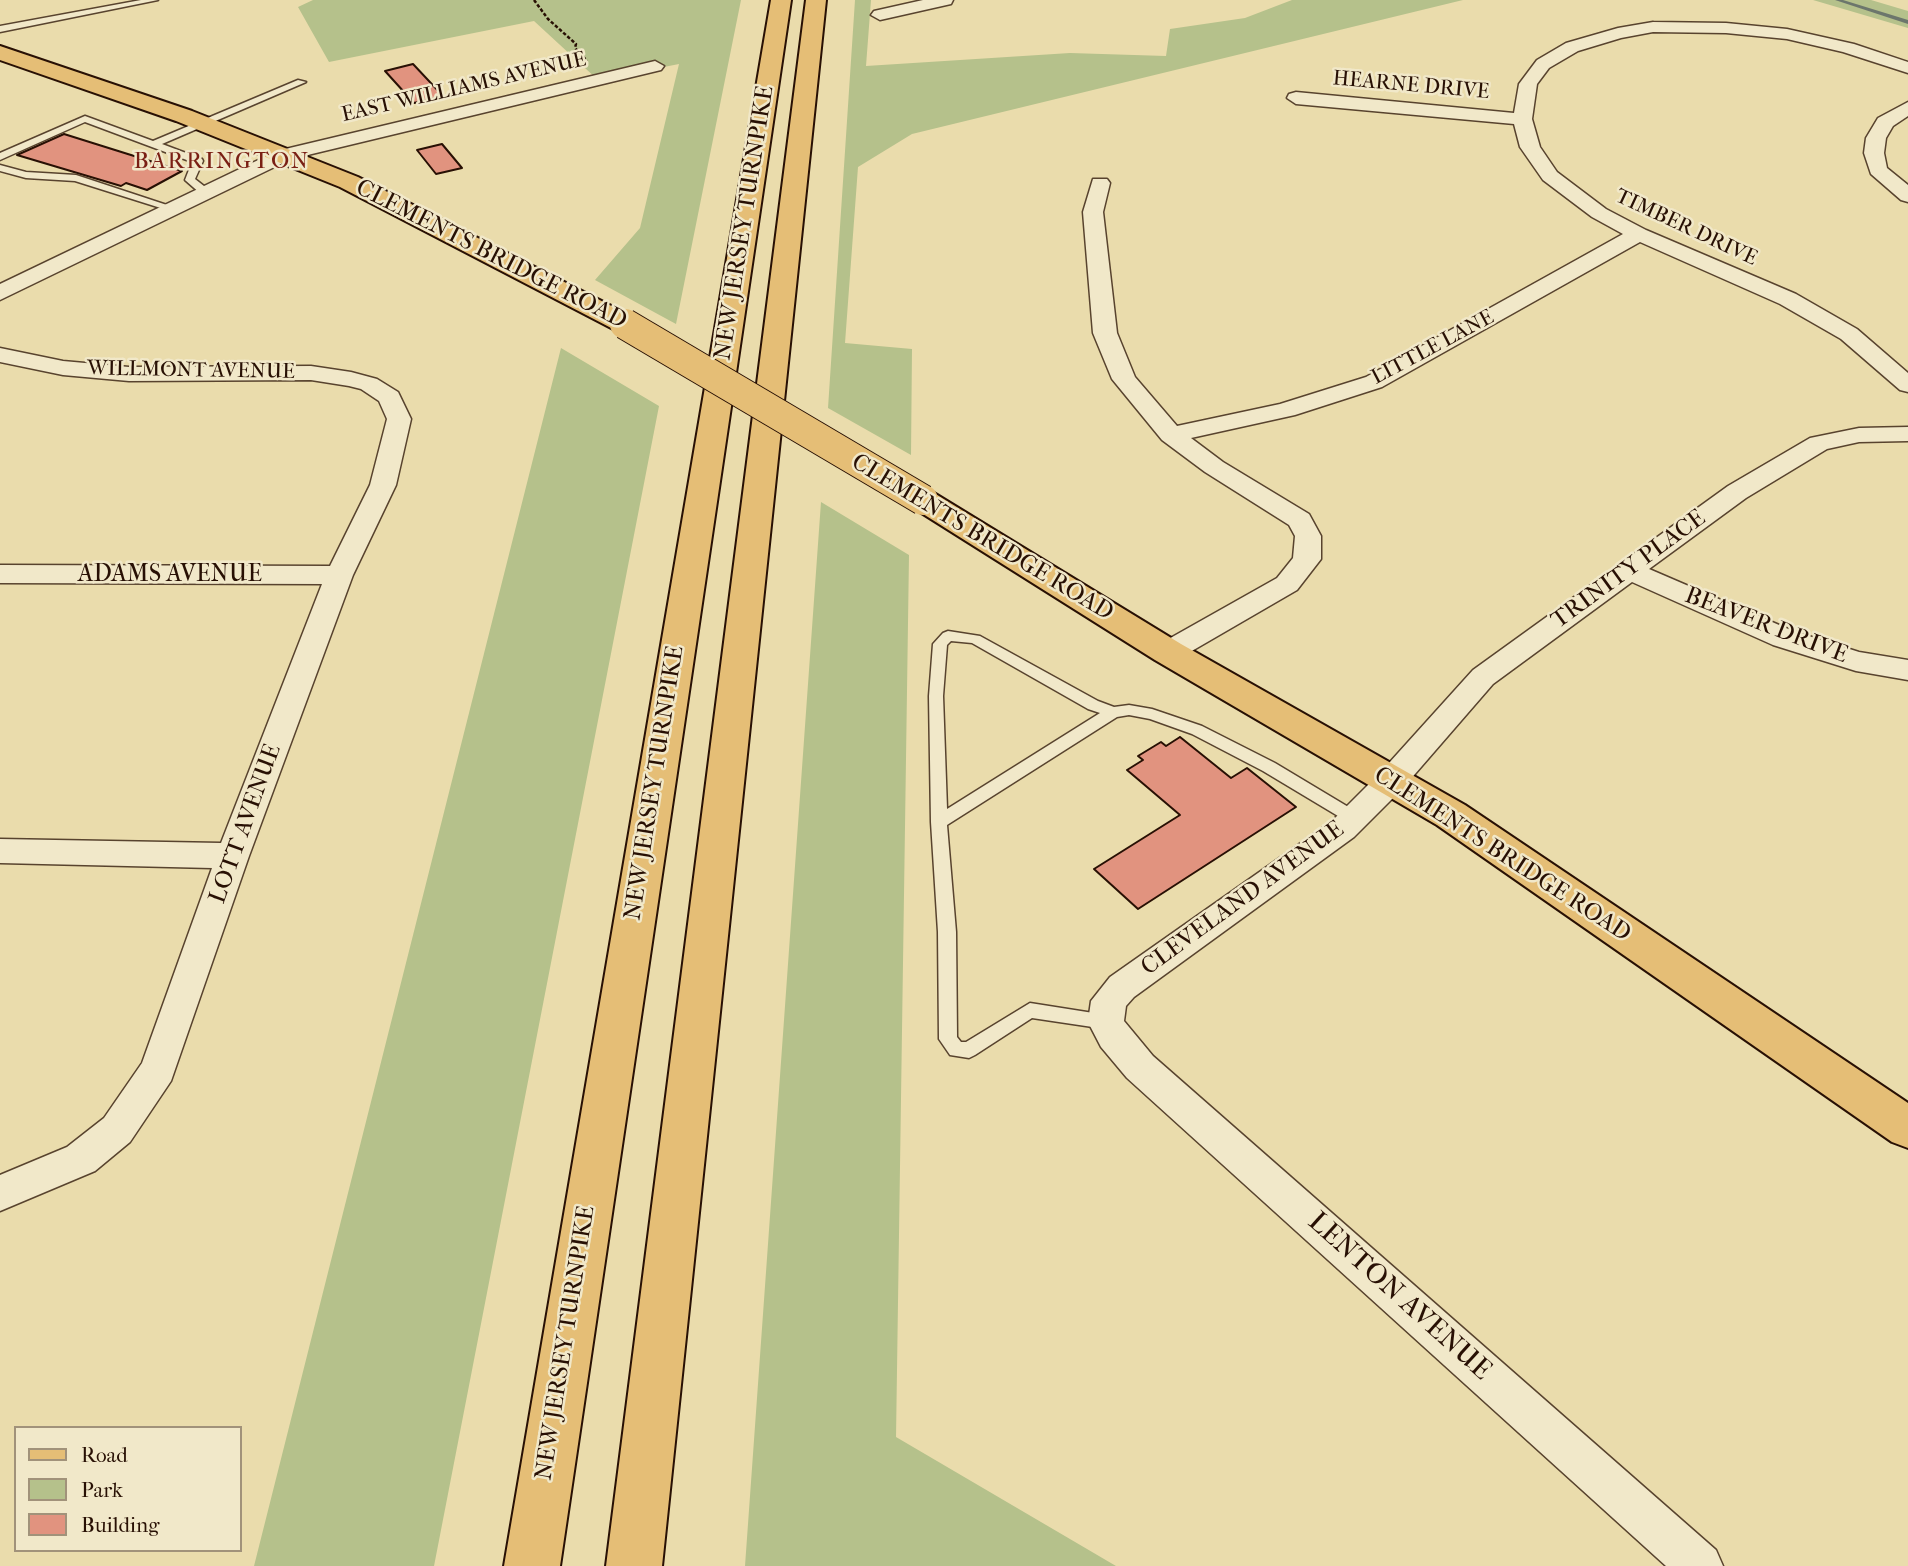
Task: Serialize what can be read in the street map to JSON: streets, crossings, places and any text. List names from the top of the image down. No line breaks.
{"streets":{"main road":["NEW JERSEY TURNPIKE","CLEMENTS BRIDGE ROAD"],"street":["HEARNE DRIVE","EAST WILLIAMS AVENUE","TIMBER DRIVE","LITTLE LANE","WILLMONT AVENUE","TRINITY PLACE","ADAMS AVENUE","BEAVER DRIVE","LOTT AVENUE","CLEVELAND AVENUE","LENTON AVENUE"]},"crossings":[["HEARNE DRIVE","TIMBER DRIVE"],["EAST WILLIAMS AVENUE","CLEMENTS BRIDGE ROAD"],["TIMBER DRIVE","LITTLE LANE"],["CLEMENTS BRIDGE ROAD","TRINITY PLACE"],["CLEMENTS BRIDGE ROAD","CLEVELAND AVENUE"],["WILLMONT AVENUE","LOTT AVENUE"],["TRINITY PLACE","BEAVER DRIVE"],["TRINITY PLACE","CLEVELAND AVENUE"],["ADAMS AVENUE","LOTT AVENUE"],["CLEVELAND AVENUE","LENTON AVENUE"]],"districts":["BARRINGTON"],"legend":["Road","Park","Building"]}
